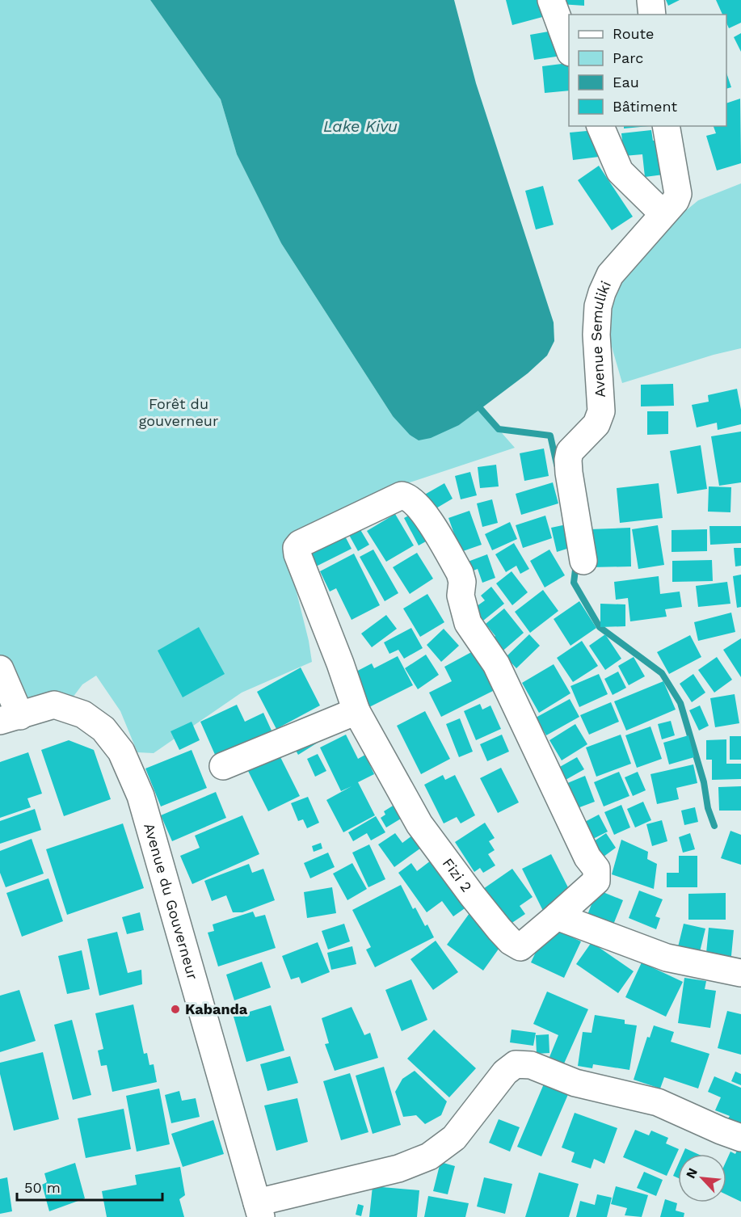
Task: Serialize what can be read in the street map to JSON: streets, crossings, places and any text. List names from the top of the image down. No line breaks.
{"streets":{"street":["Avenue Semuliki","Fizi 2","Avenue du Gouverneur"]},"water":["Lake Kivu"],"parks":["Forêt du gouverneur"],"places":["Kabanda"],"legend":["Route","Parc","Eau","Bâtiment"],"scale_bar":"50 m","north":"top left"}
